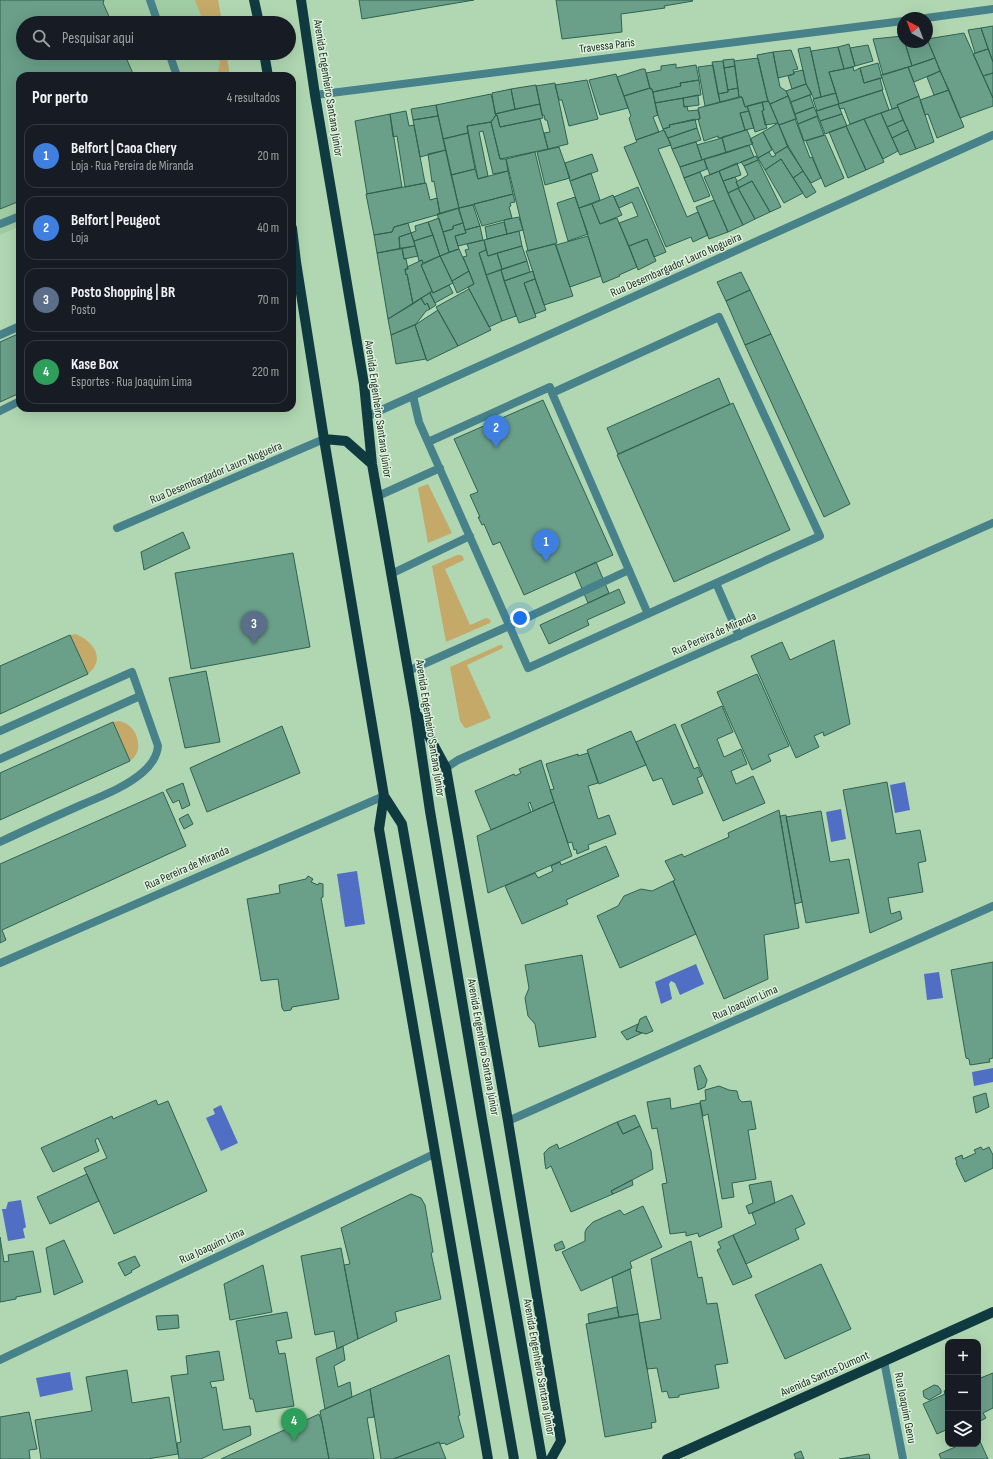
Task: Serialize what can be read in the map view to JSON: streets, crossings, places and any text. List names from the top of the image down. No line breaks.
{"streets":{"main road":["Avenida Engenheiro Santana Júnior","Avenida Santos Dumont"],"street":["Travessa Paris","Rua Desembargador Lauro Nogueira","Rua Pereira de Miranda","Rua Joaquim Lima","Rua Joaquim Genu"]},"crossings":[["Travessa Paris","Avenida Engenheiro Santana Júnior"],["Avenida Engenheiro Santana Júnior","Rua Desembargador Lauro Nogueira"],["Avenida Santos Dumont","Rua Joaquim Genu"]],"north":"top left","page":{"search":"Pesquisar aqui","heading":["Por perto","4 resultados"],"list":[{"mark":"1","name":"Belfort | Caoa Chery","note":"Loja · Rua Pereira de Miranda","value":"20 m"},{"mark":"2","name":"Belfort | Peugeot","note":"Loja","value":"40 m"},{"mark":"3","name":"Posto Shopping | BR","note":"Posto","value":"70 m"},{"mark":"4","name":"Kase Box","note":"Esportes · Rua Joaquim Lima","value":"220 m"}],"pins":["2","1","3","4"],"map_buttons":["+","−"]}}
